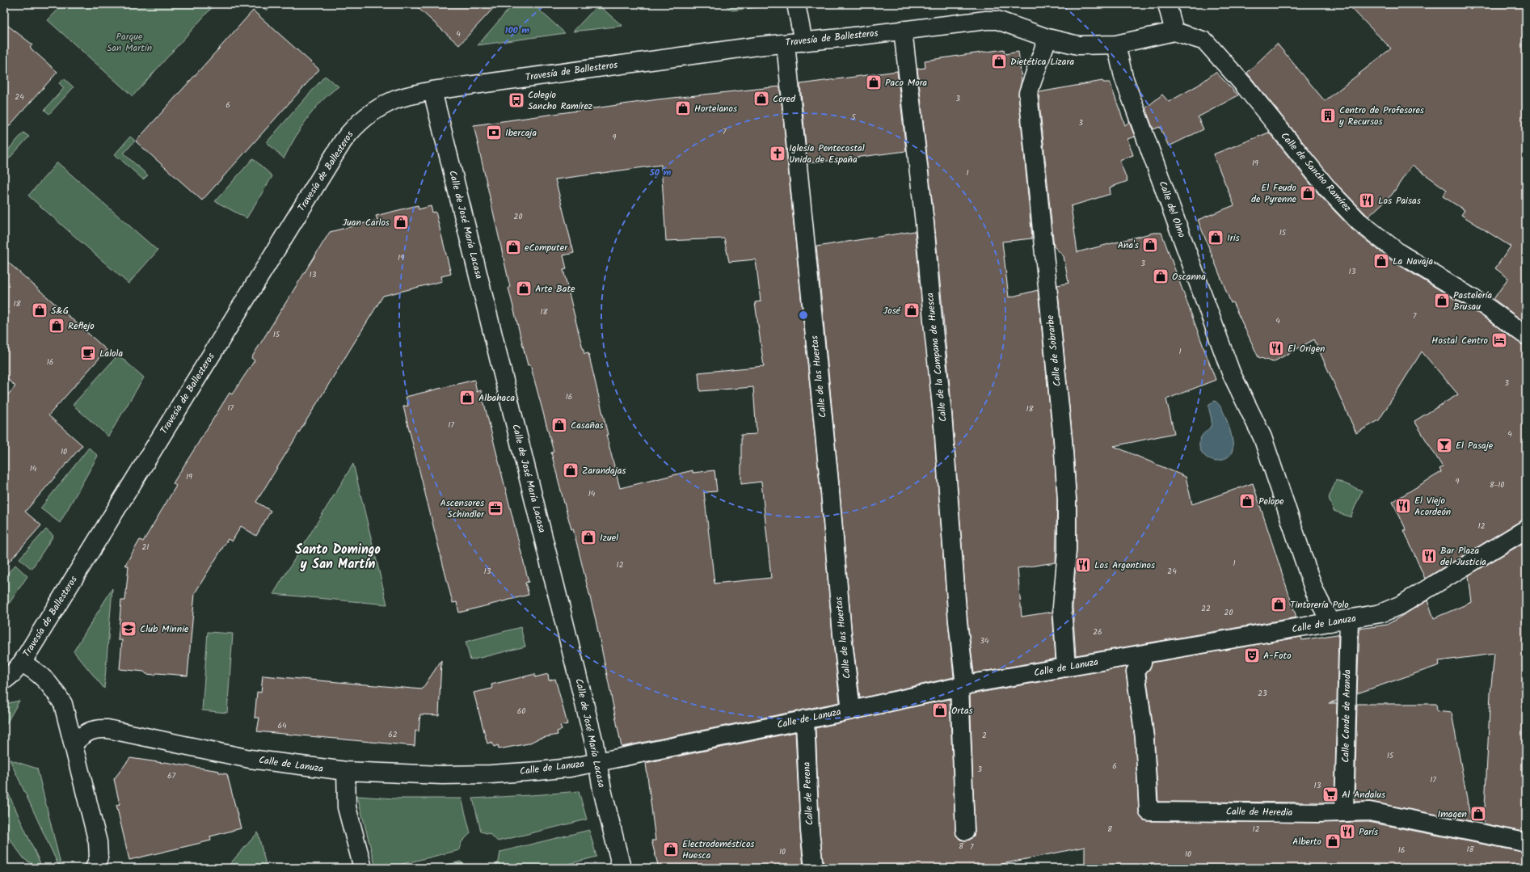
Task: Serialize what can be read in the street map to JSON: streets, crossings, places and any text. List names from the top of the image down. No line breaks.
{"streets":{"street":["Travesía de Ballesteros","Calle de Sancho Ramírez","Calle del Olmo","Calle de José María Lacasa","Calle de Sobrarbe","Calle de la Campana de Huesca","Calle de las Huertas","Calle de Lanuza","Calle Conde de Aranda","Calle de Perena","Calle de Heredia"]},"crossings":[["Travesía de Ballesteros","Calle de Sancho Ramírez"],["Travesía de Ballesteros","Calle del Olmo"],["Travesía de Ballesteros","Calle de José María Lacasa"],["Travesía de Ballesteros","Calle de Sobrarbe"],["Travesía de Ballesteros","Calle de la Campana de Huesca"],["Travesía de Ballesteros","Calle de las Huertas"],["Calle del Olmo","Calle de Lanuza"],["Calle de José María Lacasa","Calle de Lanuza"],["Calle de Sobrarbe","Calle de Lanuza"],["Calle de la Campana de Huesca","Calle de Lanuza"],["Calle de las Huertas","Calle de Lanuza"],["Calle de Lanuza","Calle Conde de Aranda"],["Calle de Lanuza","Calle de Perena"],["Calle de Lanuza","Calle de Heredia"],["Calle Conde de Aranda","Calle de Heredia"]],"districts":["Santo Domingo y San Martín"],"parks":["Parque San Martín"],"places":{"shop":["Dietética Lizara","Paco Mora","Cored","Hortelanos","El Feudo de Pyrenne","Juan Carlos","Iris","Ana's","eComputer","La Navaja","Oscanna","Arte Bate","Pastelería Brusau","S&G","José","Reflejo","Albahaca","Casañas","Zarandajas","Pelope","Izuel","Tintorería Polo","Ortas","Imagen","Alberto","Electrodomésticos Huesca"],"bus stop":["Colegio Sancho Ramírez"],"building":["Centro de Profesores y Recursos"],"bank":["Ibercaja"],"church":["Iglesia Pentecostal Unida de España"],"restaurant":["Los Paisas","El Origen","El Viejo Acordeón","Bar Plaza del Justicia","Los Argentinos","París"],"hotel":["Hostal Centro"],"cafe":["Lalola"],"bar":["El Pasaje"],"office":["Ascensores Schindler"],"school or university":["Club Minnie"],"theatre":["A-Foto"],"supermarket":["Al Andalus"]},"house_numbers":["4","24","3","6","5","3","7","9","19","1","20","15","19","3","13","13","18","18","7","4","15","1","16","3","16","17","18","17","4","10","14","19","9","8-10","14","12","21","1","12","13","24","22","20","26","34","23","60","64","62","2","15","6","3","67","17","13","8","12","8","7","18","16","10","10"],"rings":["100 m","50 m"]}
